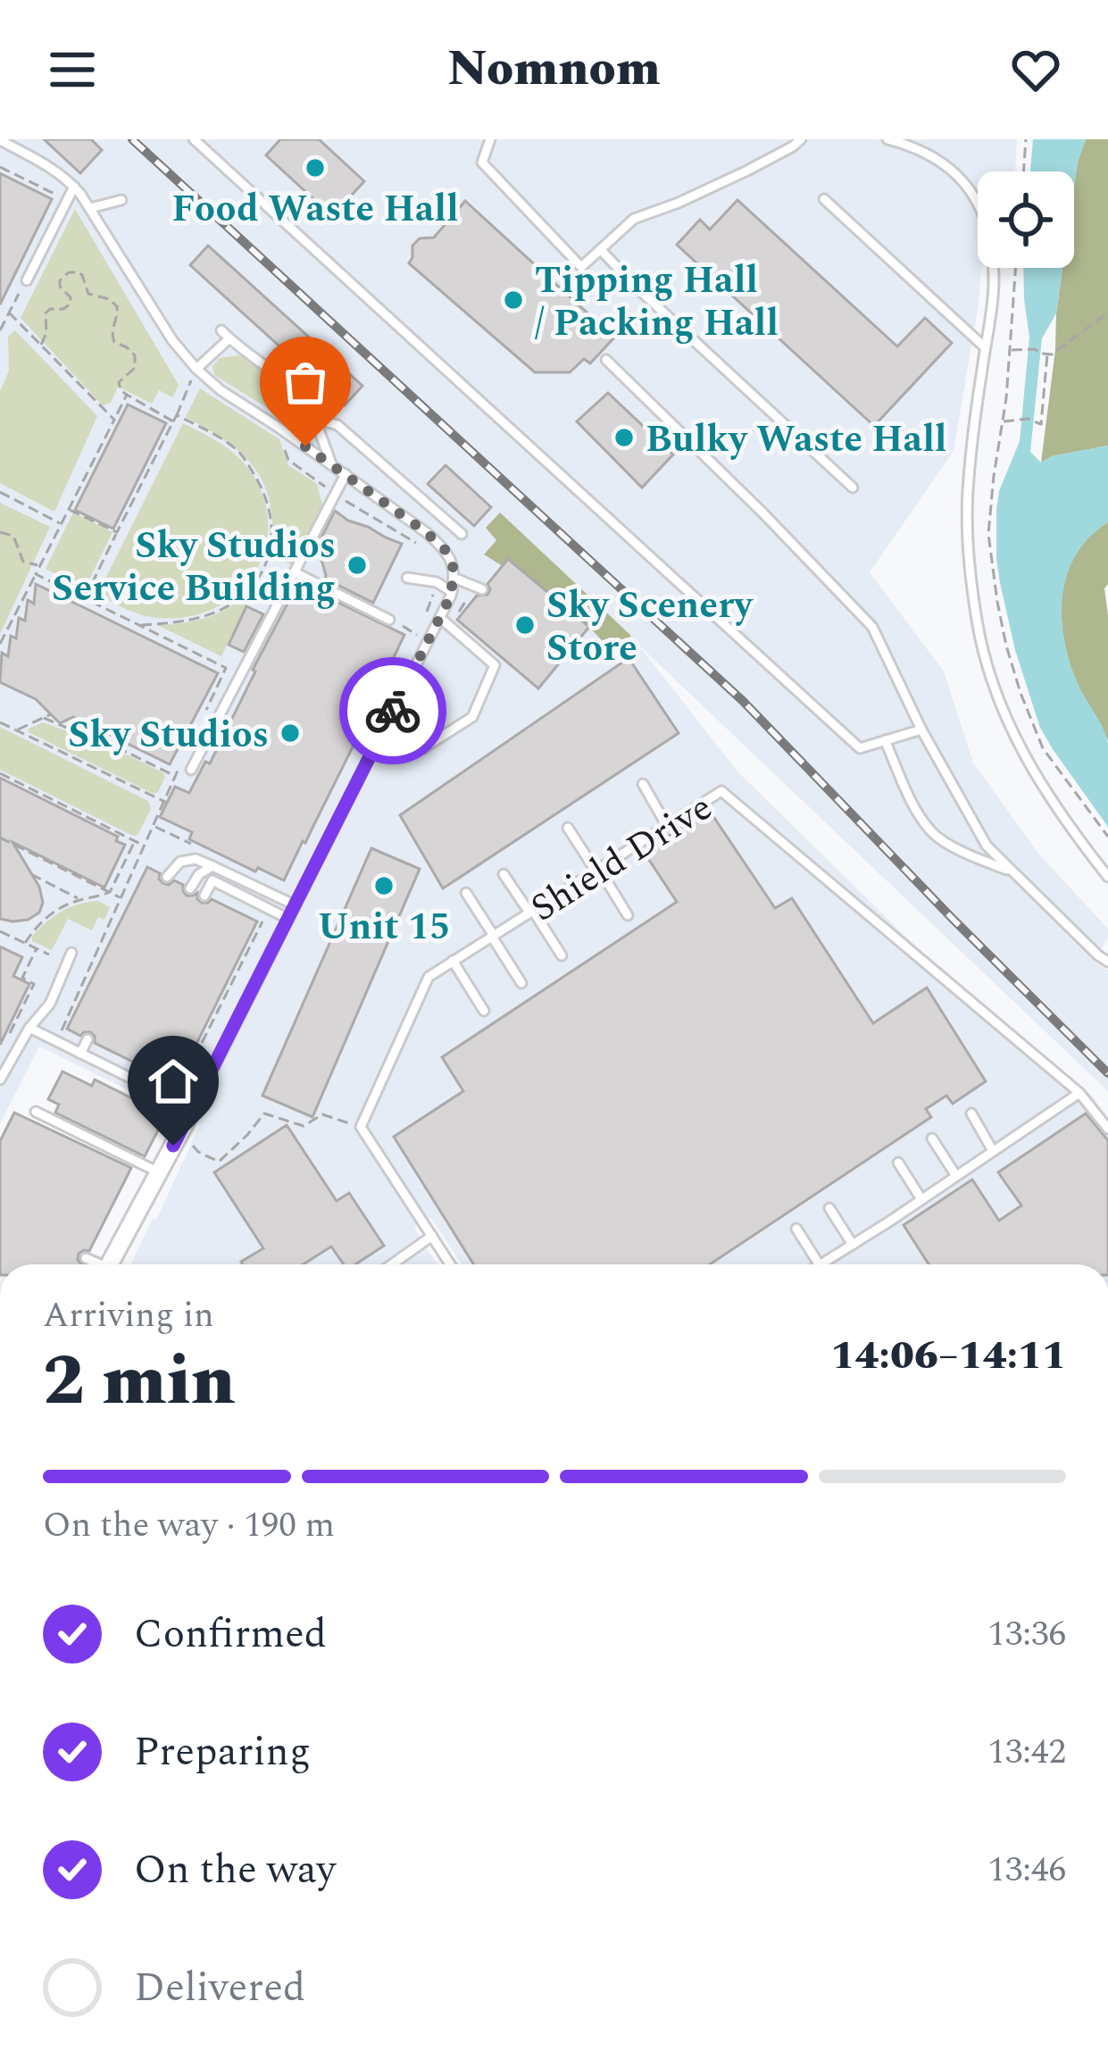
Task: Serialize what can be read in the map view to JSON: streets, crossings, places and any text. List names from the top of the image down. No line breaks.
{"streets":{"lane":["Shield Drive"]},"places":["Food Waste Hall","Tipping Hall / Packing Hall","Bulky Waste Hall","Sky Studios Service Building","Sky Scenery Store","Sky Studios","Unit 15"],"page":{"header":"Nomnom","heading":["2 min","Arriving in","14:06–14:11"],"bar":"On the way · 190 m","list":[["Confirmed","13:36"],["Preparing","13:42"],["On the way","13:46"],"Delivered"]}}
